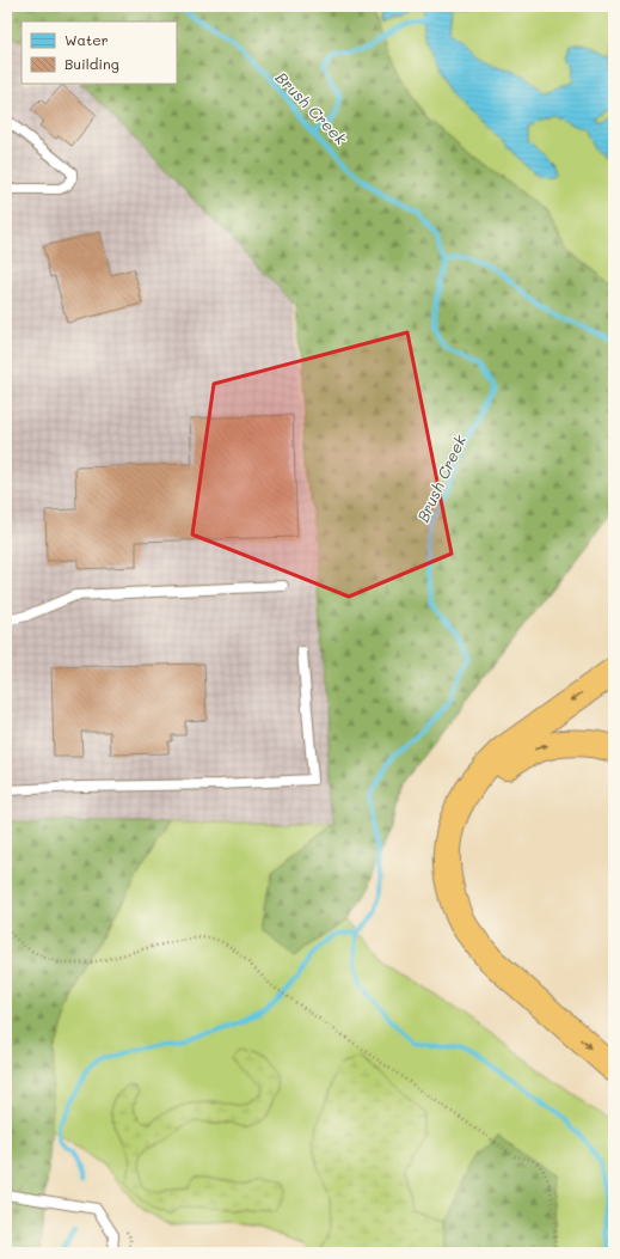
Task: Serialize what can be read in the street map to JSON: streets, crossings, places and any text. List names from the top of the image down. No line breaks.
{"water":["Brush Creek"],"legend":["Water","Building"]}
